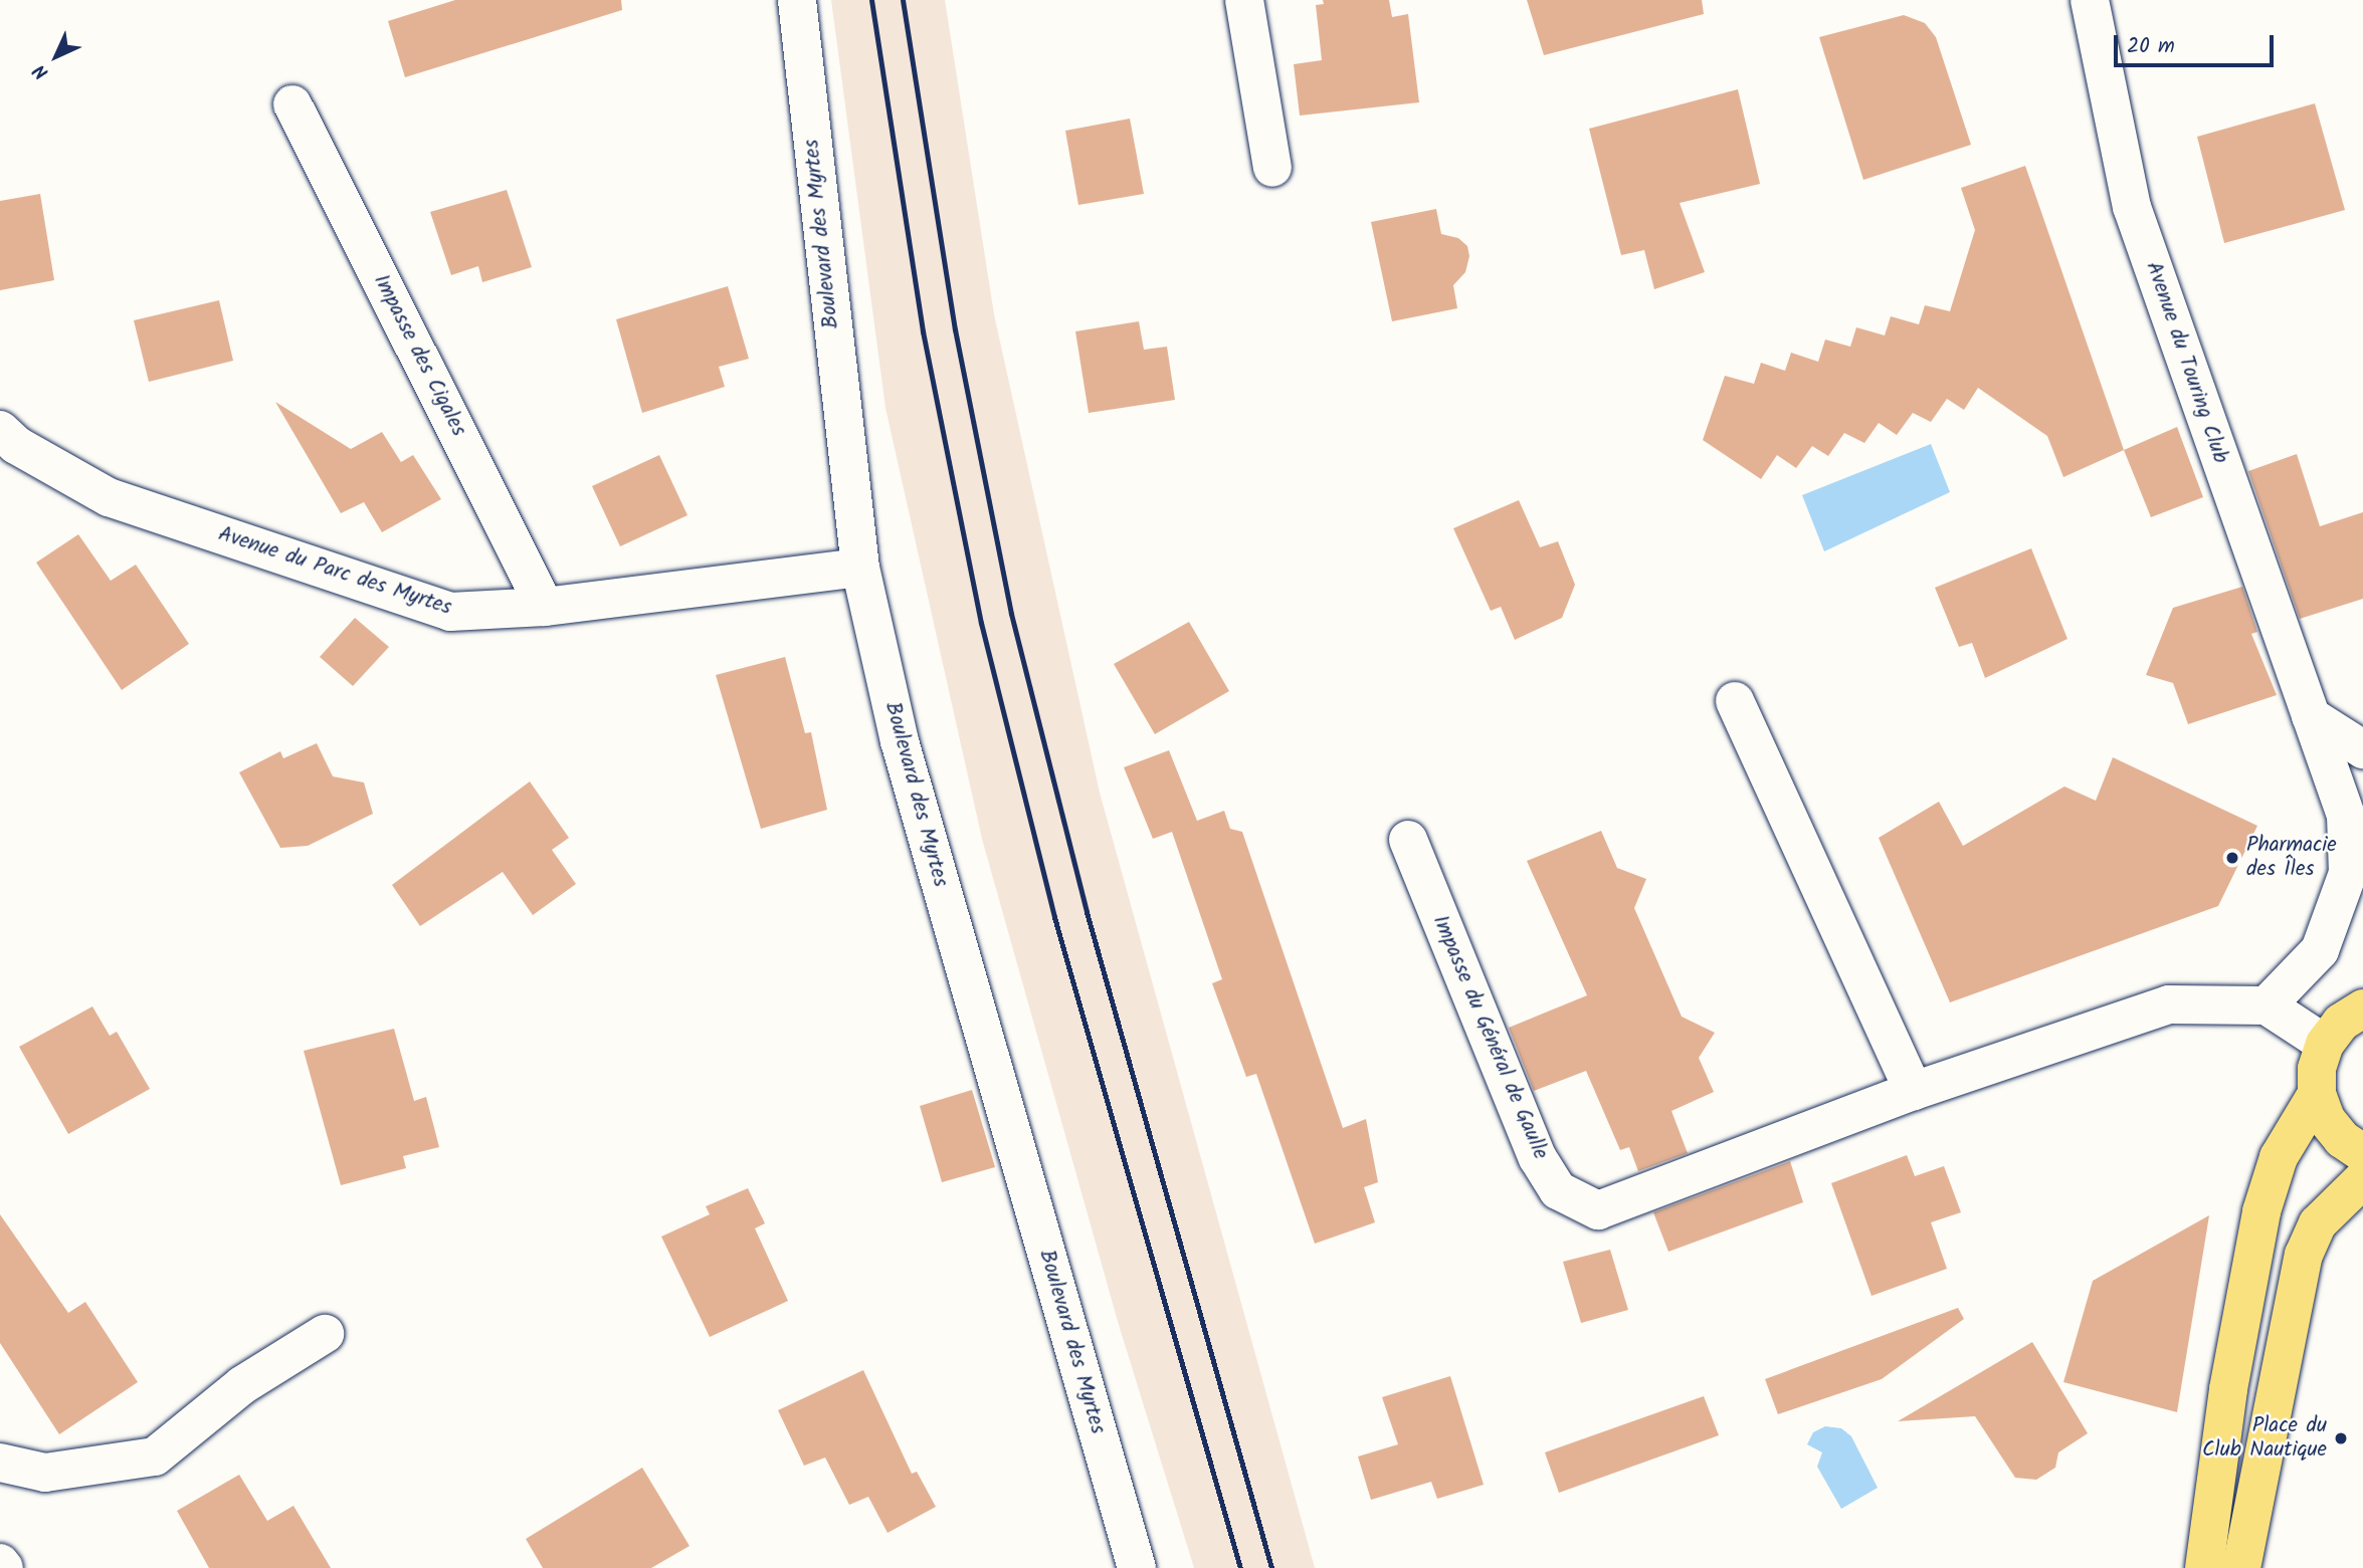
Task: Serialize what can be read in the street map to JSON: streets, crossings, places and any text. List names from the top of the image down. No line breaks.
{"streets":{"street":["Boulevard des Myrtes","Impasse des Cigales","Avenue du Touring Club","Avenue du Parc des Myrtes","Impasse du Général de Gaulle"]},"crossings":[["Boulevard des Myrtes","Avenue du Parc des Myrtes"],["Impasse des Cigales","Avenue du Parc des Myrtes"],["Avenue du Touring Club","Impasse du Général de Gaulle"]],"places":["Pharmacie des Îles","Place du Club Nautique"],"scale_bar":"20 m","north":"bottom left"}
